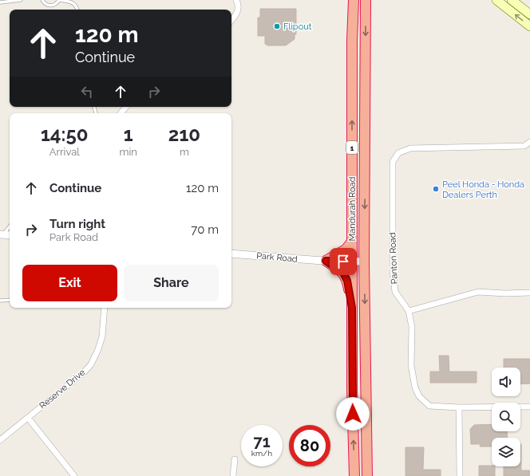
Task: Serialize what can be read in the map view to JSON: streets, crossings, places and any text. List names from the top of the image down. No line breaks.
{"streets":{"highway":["1","Mandurah Road"],"street":["Park Road","Panton Road","Reserve Drive"]},"crossings":[["Mandurah Road","Park Road"]],"places":["Flipout","Peel Honda - Honda Dealers Perth"],"page":{"turn":["120 m","Continue"],"eta":["14:50","Arrival","1","min","210","m"],"list":[{"name":"Continue","value":"120 m"},{"name":"Turn right","note":"Park Road","value":"70 m"}],"buttons":["Exit","Share"],"speed":"71 km/h","limit":"80"}}
